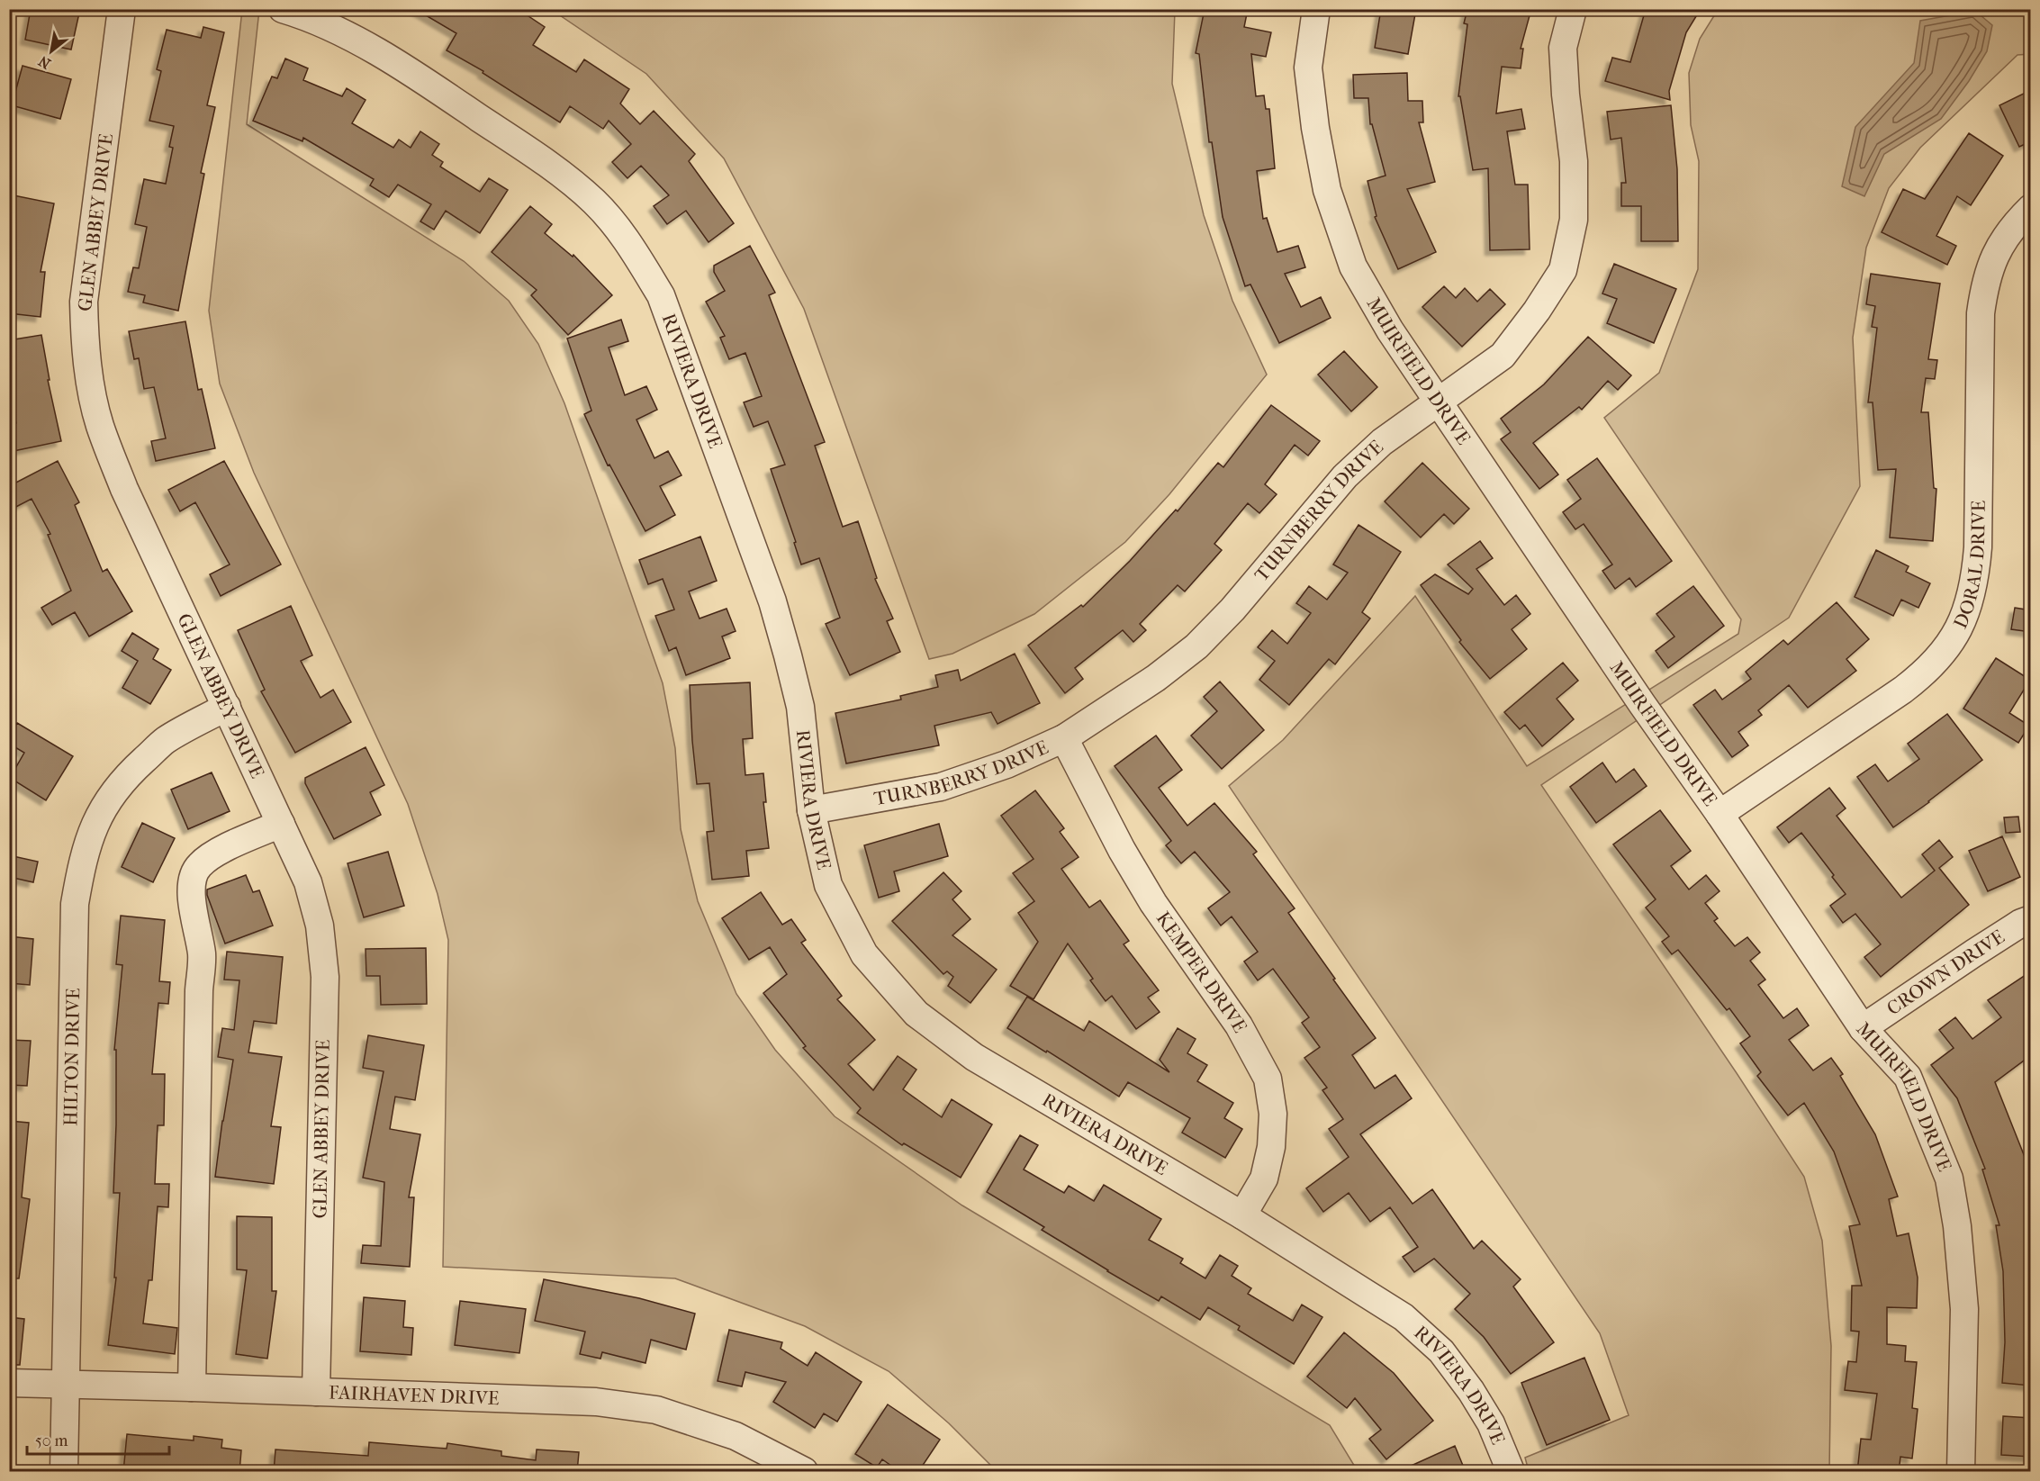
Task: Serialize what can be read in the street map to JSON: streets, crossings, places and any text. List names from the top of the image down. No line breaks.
{"streets":{"street":["GLEN ABBEY DRIVE","MUIRFIELD DRIVE","RIVIERA DRIVE","TURNBERRY DRIVE","DORAL DRIVE","KEMPER DRIVE","CROWN DRIVE","HILTON DRIVE","FAIRHAVEN DRIVE"]},"crossings":[["GLEN ABBEY DRIVE","HILTON DRIVE"],["GLEN ABBEY DRIVE","FAIRHAVEN DRIVE"],["MUIRFIELD DRIVE","TURNBERRY DRIVE"],["MUIRFIELD DRIVE","DORAL DRIVE"],["MUIRFIELD DRIVE","CROWN DRIVE"],["RIVIERA DRIVE","TURNBERRY DRIVE"],["RIVIERA DRIVE","KEMPER DRIVE"],["TURNBERRY DRIVE","KEMPER DRIVE"],["HILTON DRIVE","FAIRHAVEN DRIVE"]],"scale_bar":"50 m","north":"bottom left"}
